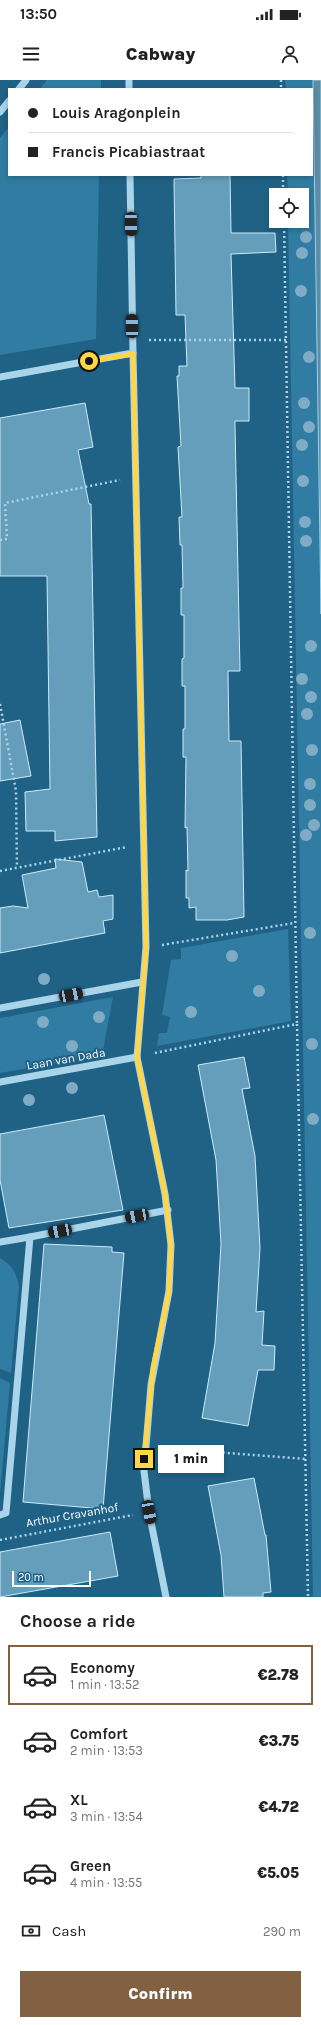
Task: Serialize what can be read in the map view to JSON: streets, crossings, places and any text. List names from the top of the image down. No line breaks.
{"streets":{"street":["Laan van Dada"],"path":["Arthur Cravanhof"]},"scale_bar":"20 m","page":{"status":"13:50","header":"Cabway","banner":["Louis Aragonplein","Francis Picabiastraat"],"bubble":"1 min","scale":"20 m","heading":"Choose a ride","list":[{"name":"Economy","note":"1 min · 13:52","value":"€2.78"},{"name":"Comfort","note":"2 min · 13:53","value":"€3.75"},{"name":"XL","note":"3 min · 13:54","value":"€4.72"},{"name":"Green","note":"4 min · 13:55","value":"€5.05"}],"pay":["Cash","290 m"],"buttons":"Confirm"}}
